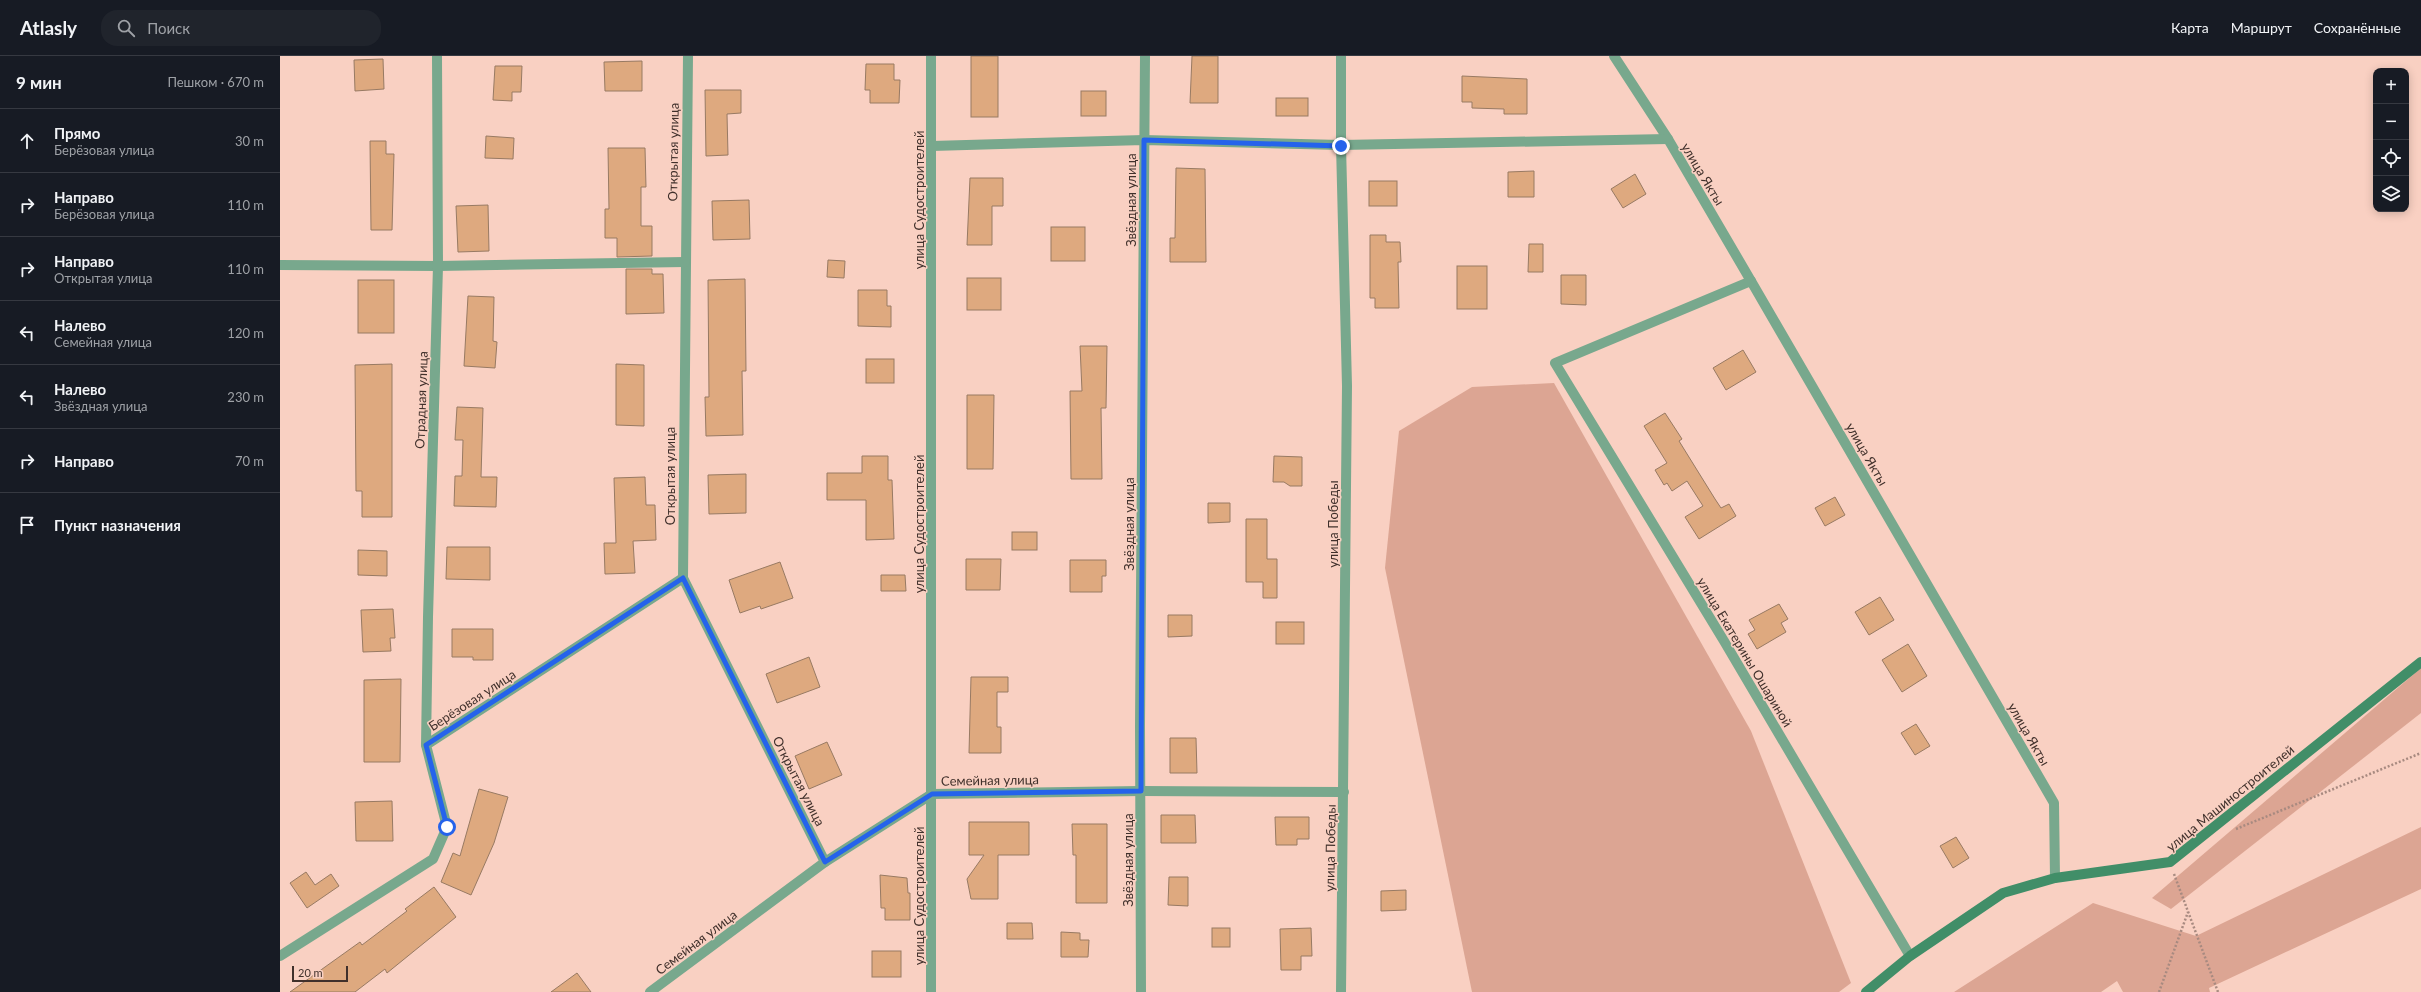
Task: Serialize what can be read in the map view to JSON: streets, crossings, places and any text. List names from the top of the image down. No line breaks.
{"streets":{"street":["Открытая улица","улица Якты","улица Судостроителей","Звёздная улица","Отрадная улица","улица Победы","улица Екатерины Ошариной","Берёзовая улица","Семейная улица","улица Машиностроителей"]},"crossings":[["Открытая улица","Берёзовая улица"],["Открытая улица","Семейная улица"],["улица Якты","улица Екатерины Ошариной"],["улица Якты","улица Машиностроителей"],["улица Судостроителей","Семейная улица"],["Звёздная улица","Семейная улица"],["Отрадная улица","Берёзовая улица"],["улица Победы","Семейная улица"],["улица Екатерины Ошариной","улица Машиностроителей"]],"scale_bar":"20 m","page":{"header":"Atlasly","search":"Поиск","nav":["Карта","Маршрут","Сохранённые"],"heading":["9 мин","Пешком · 670 m"],"map_buttons":["+","−"],"list":[["Прямо","Берёзовая улица","30 m"],["Направо","Берёзовая улица","110 m"],["Направо","Открытая улица","110 m"],["Налево","Семейная улица","120 m"],["Налево","Звёздная улица","230 m"],["Направо","70 m"],"Пункт назначения"],"scale":"20 m"}}
